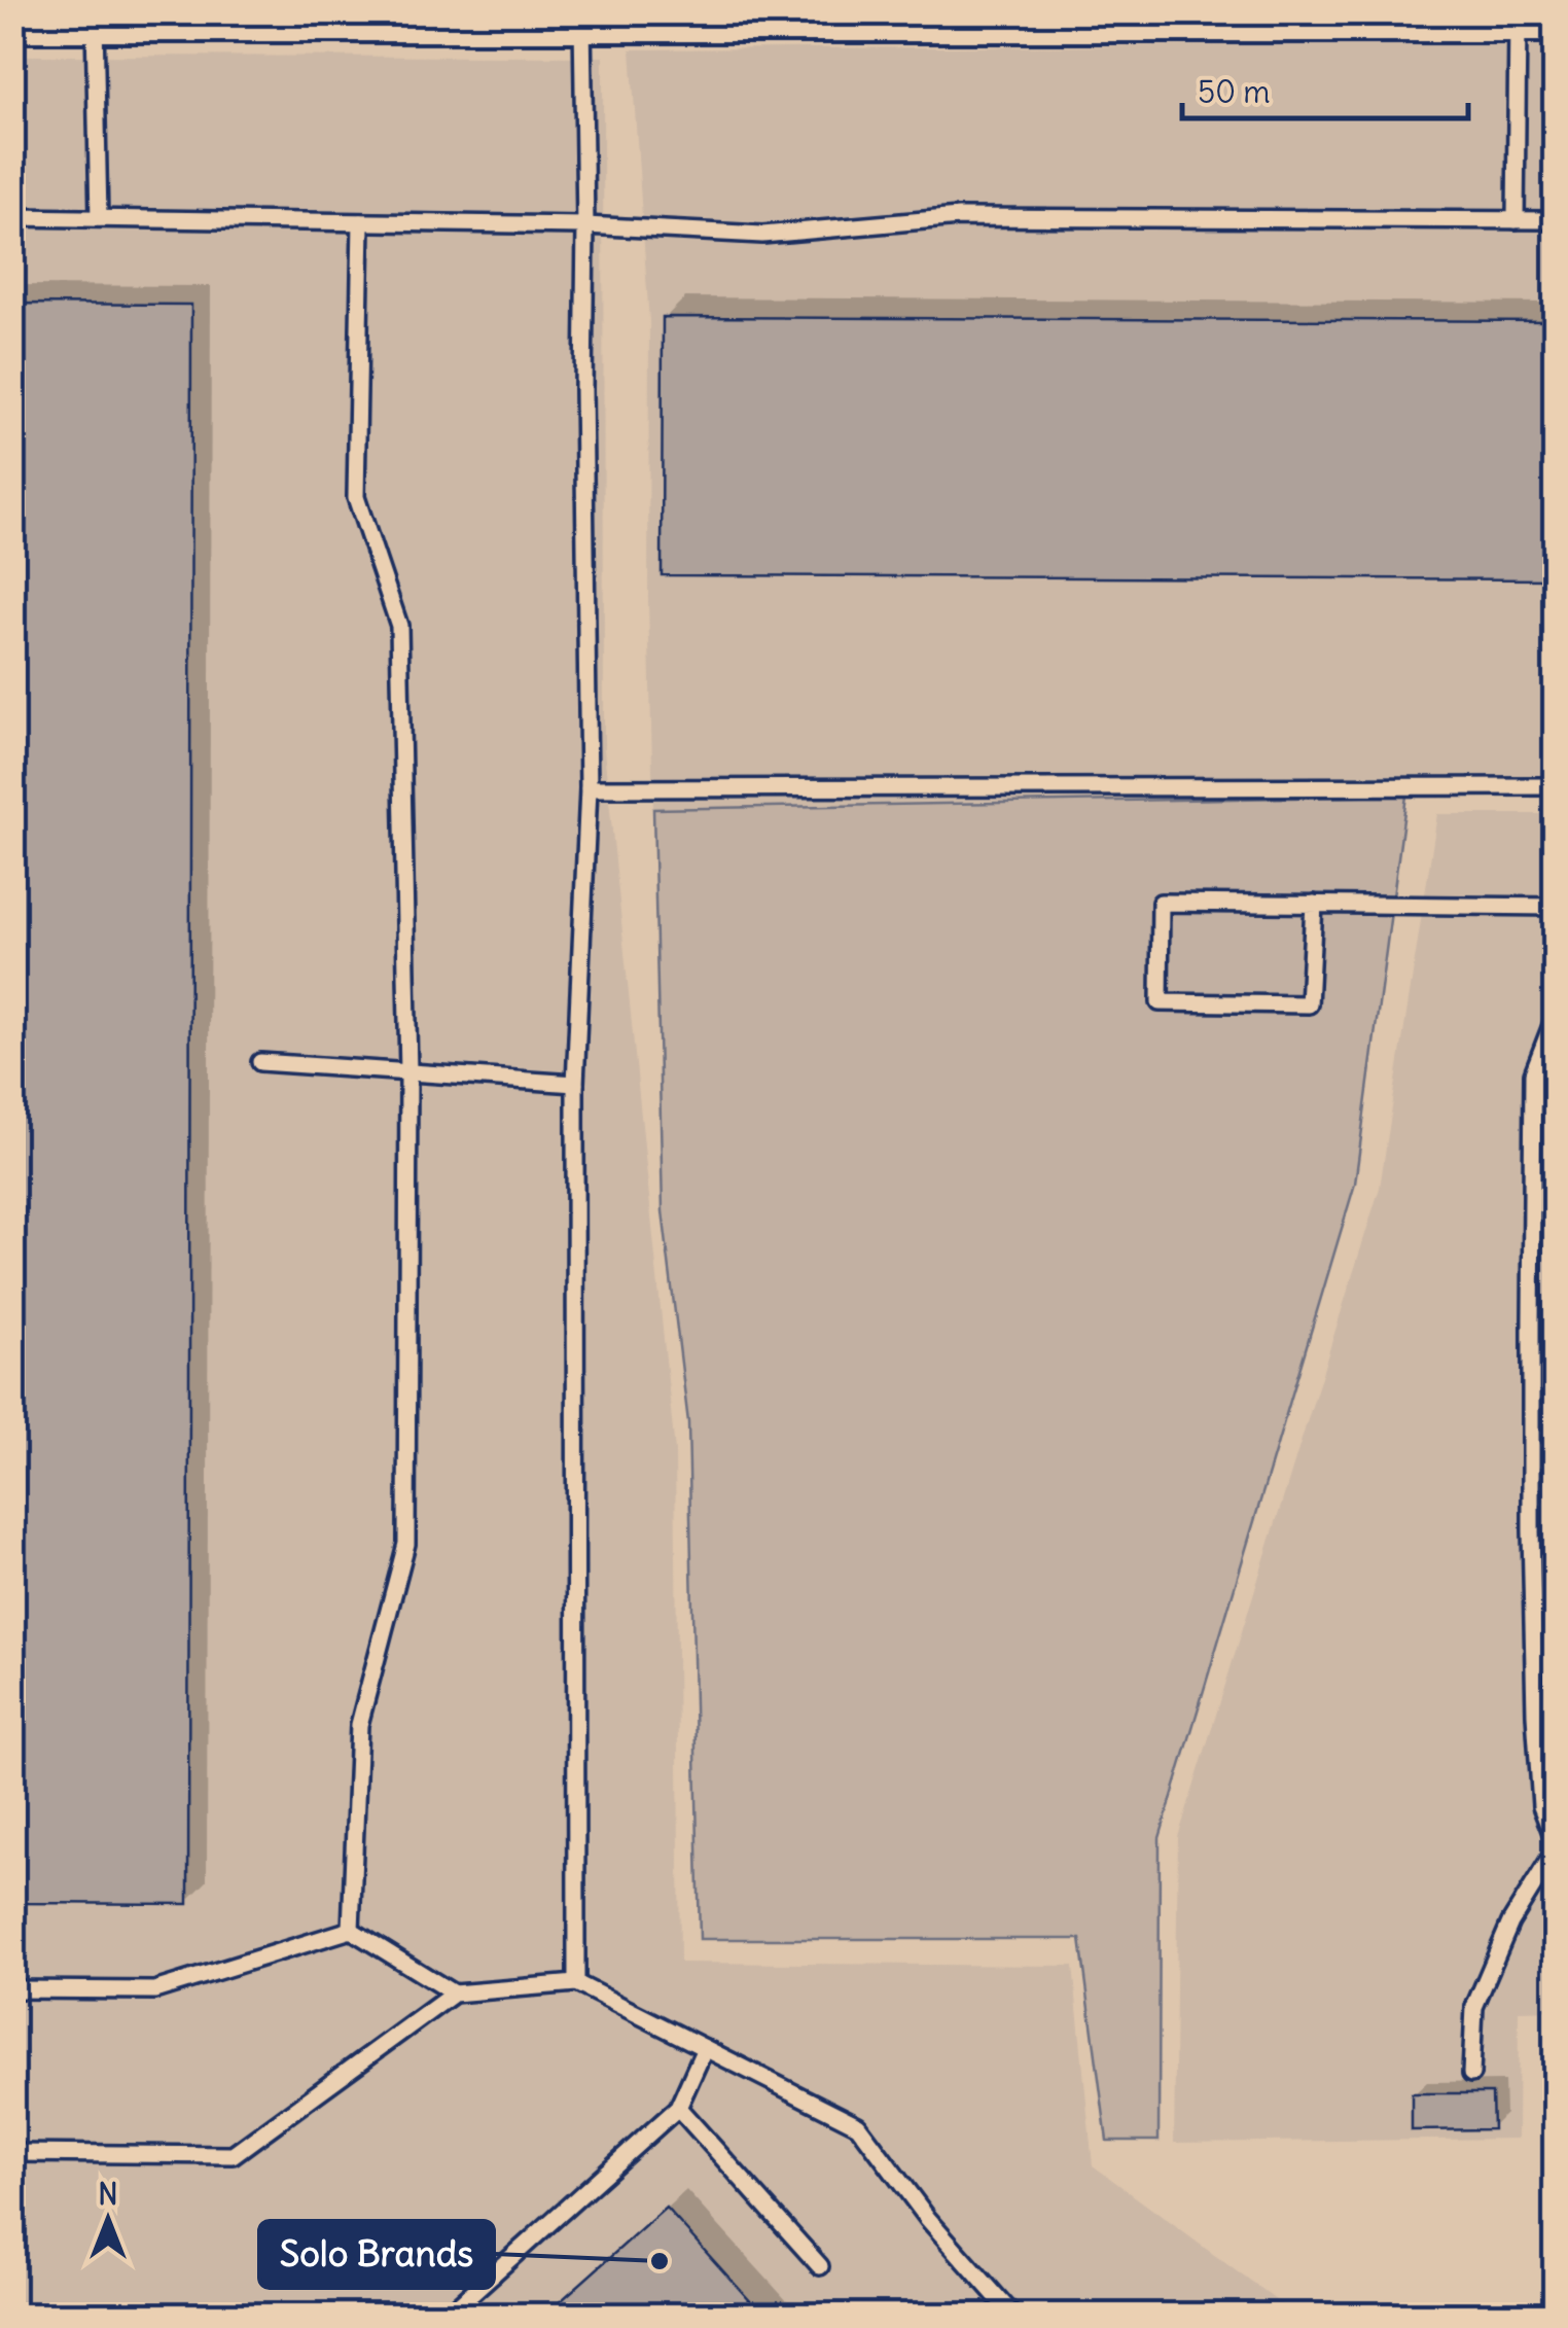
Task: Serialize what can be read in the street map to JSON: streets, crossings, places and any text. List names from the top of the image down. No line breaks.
{"places":["Solo Brands"],"scale_bar":"50 m","north":"top"}
